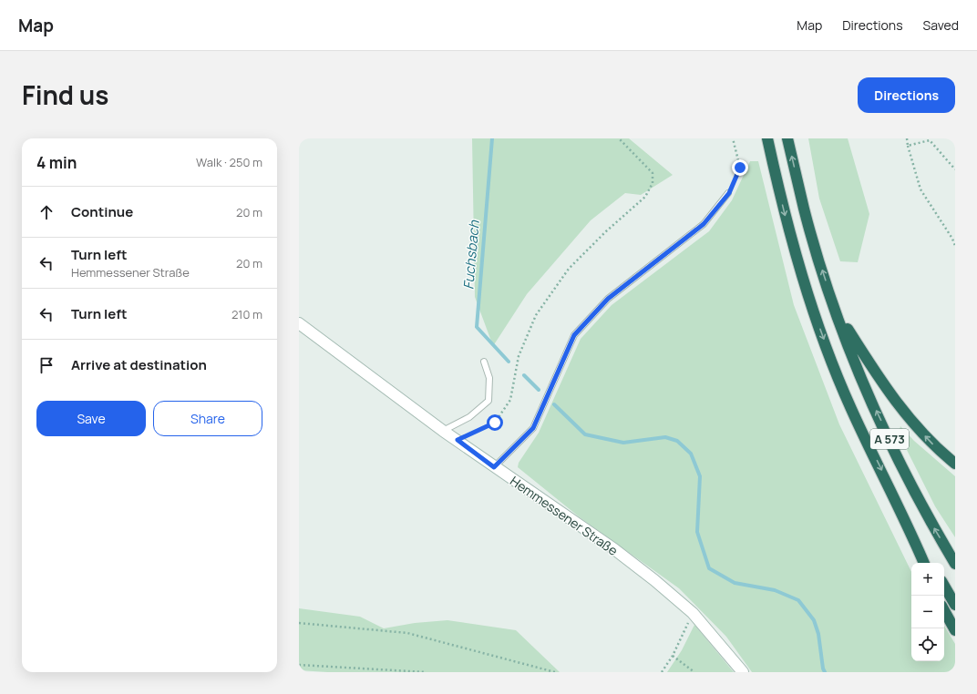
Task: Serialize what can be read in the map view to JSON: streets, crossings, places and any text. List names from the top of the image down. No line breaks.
{"streets":{"highway":["A 573"],"main road":["Hemmessener Straße"]},"water":["Fuchsbach"],"page":{"header":"Map","nav":["Map","Directions","Saved"],"title":"Find us","buttons":["Directions",["Save","Share"]],"heading":["4 min","Walk · 250 m"],"list":[["Continue","20 m"],["Turn left","Hemmessener Straße","20 m"],["Turn left","210 m"],"Arrive at destination"],"map_buttons":["+","−"]}}
